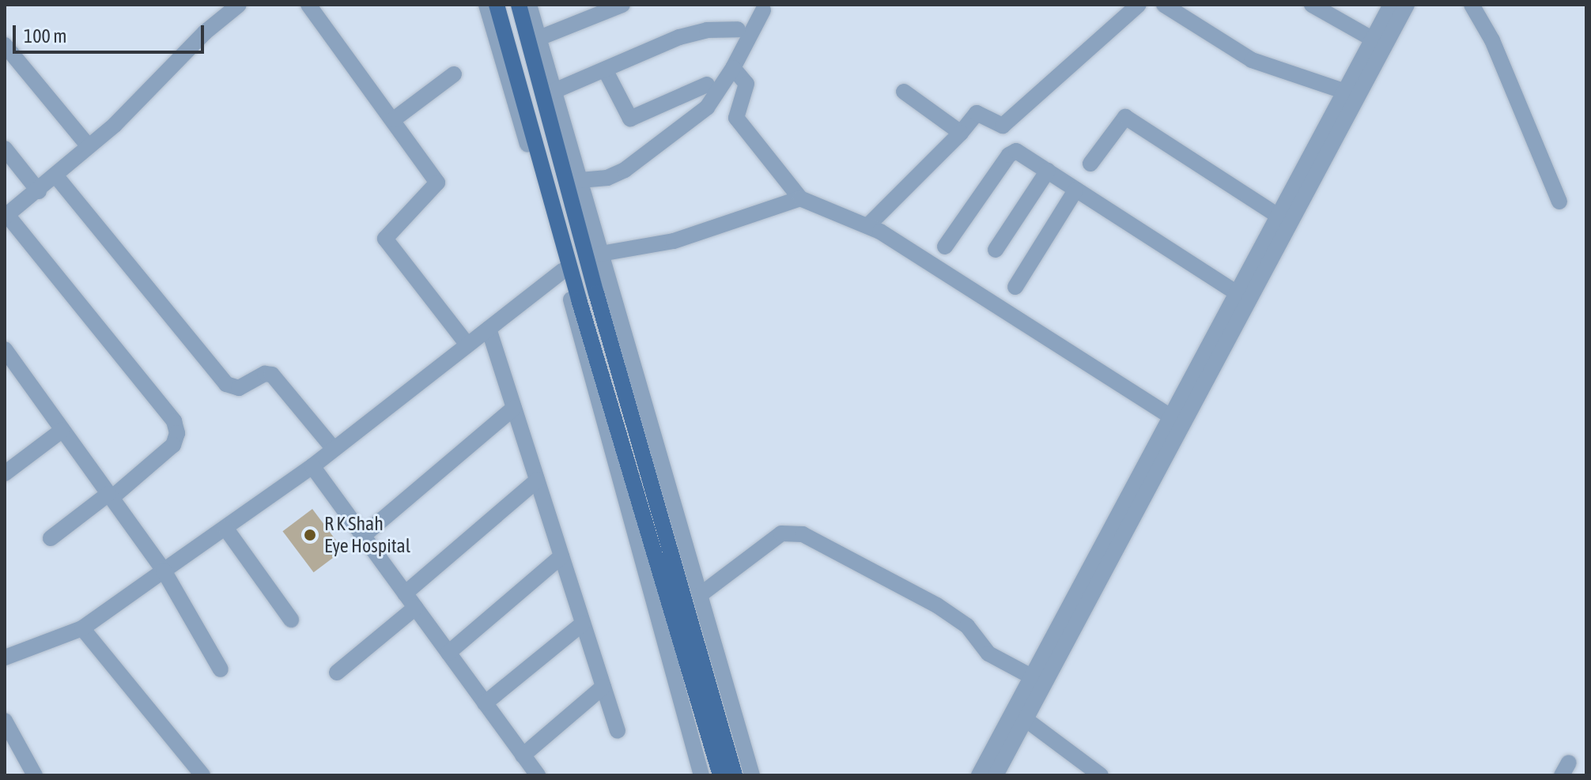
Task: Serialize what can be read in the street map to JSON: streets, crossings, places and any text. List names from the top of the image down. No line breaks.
{"places":["R K Shah Eye Hospital"],"scale_bar":"100 m"}
